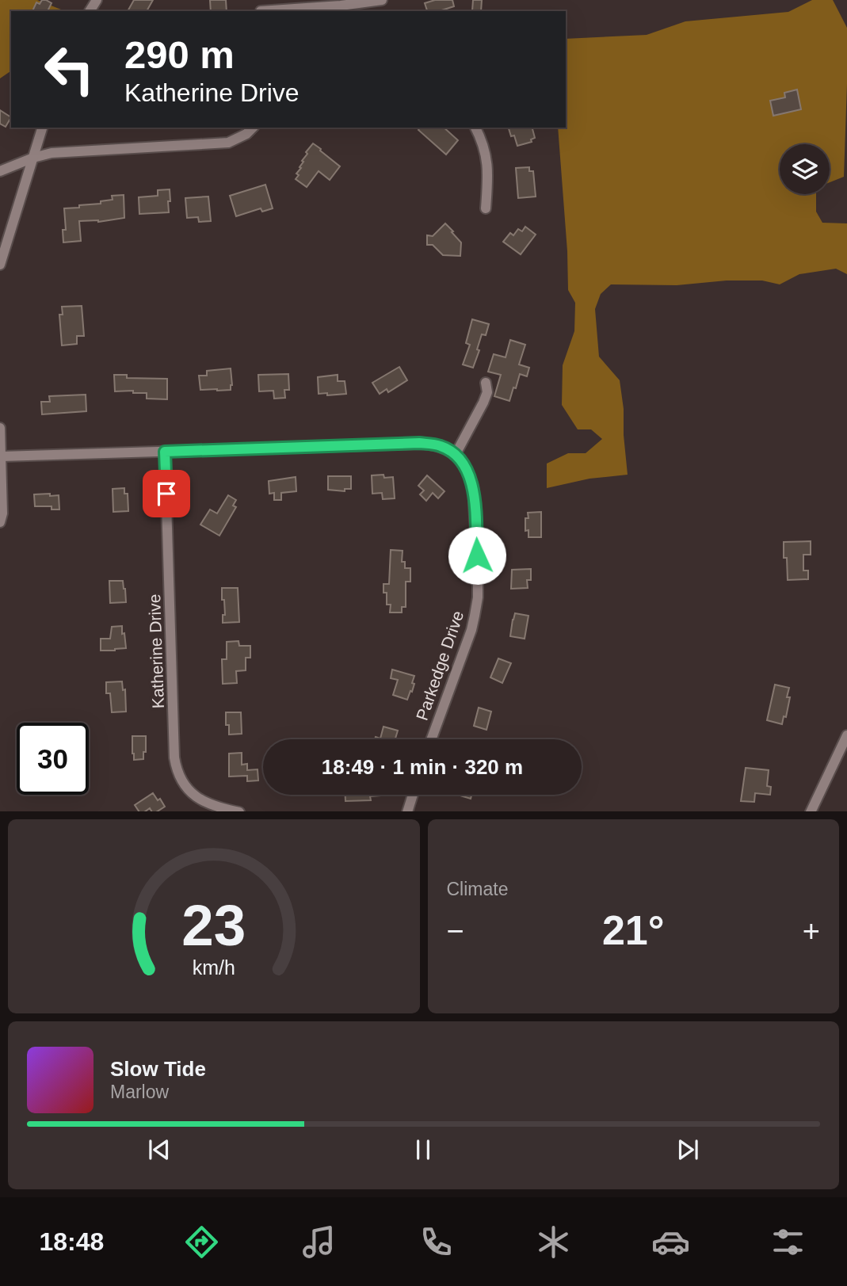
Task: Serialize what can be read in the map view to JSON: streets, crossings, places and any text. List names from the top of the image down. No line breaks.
{"streets":{"street":["Katherine Drive","Parkedge Drive"]},"page":{"turn":["290 m","Katherine Drive"],"limit":"30","trip":"18:49 · 1 min · 320 m","tile":"Climate","heat":["−","21°","+"],"song":["Slow Tide","Marlow"],"tabs":"18:48","gauge":["23","km/h"]}}
